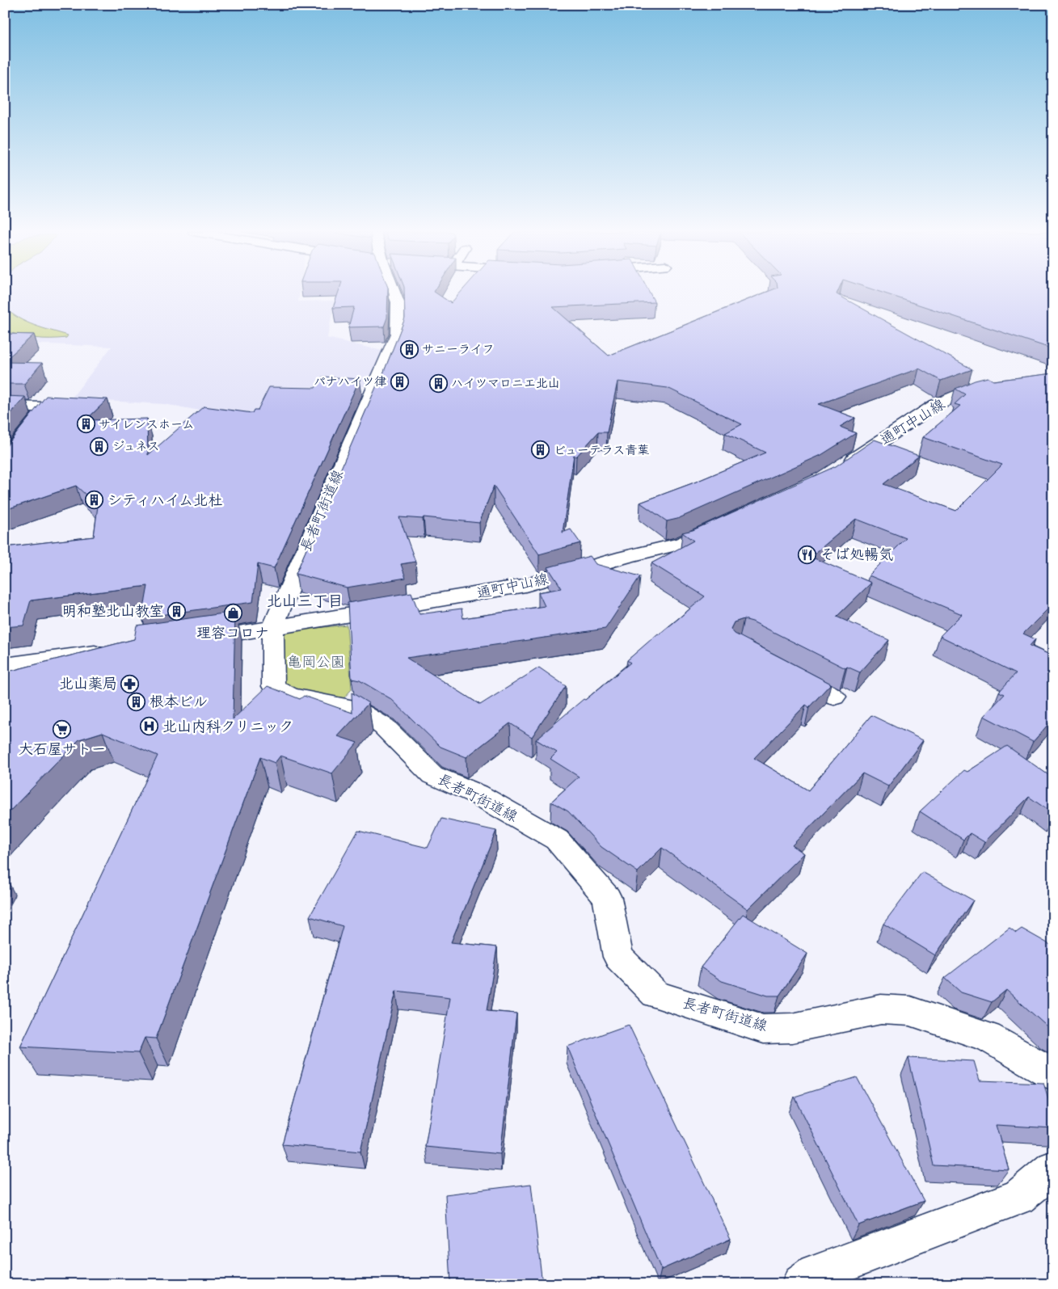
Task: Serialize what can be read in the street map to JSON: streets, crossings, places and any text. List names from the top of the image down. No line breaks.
{"streets":{"street":["通町中山線","長者町街道線"]},"crossings":[["通町中山線","長者町街道線"]],"districts":["北山三丁目"],"parks":["亀岡公園"],"places":{"building":["サニーライフ","パナハイツ律","ハイツマロニエ北山","サイレンスホーム","ジュネス","ビューテラス青葉","シティハイム北杜","明和塾北山教室","根本ビル"],"restaurant":["そば処暢気"],"shop":["理容コロナ"],"pharmacy":["北山薬局"],"hospital":["北山内科クリニック"],"supermarket":["大石屋サトー"]}}
